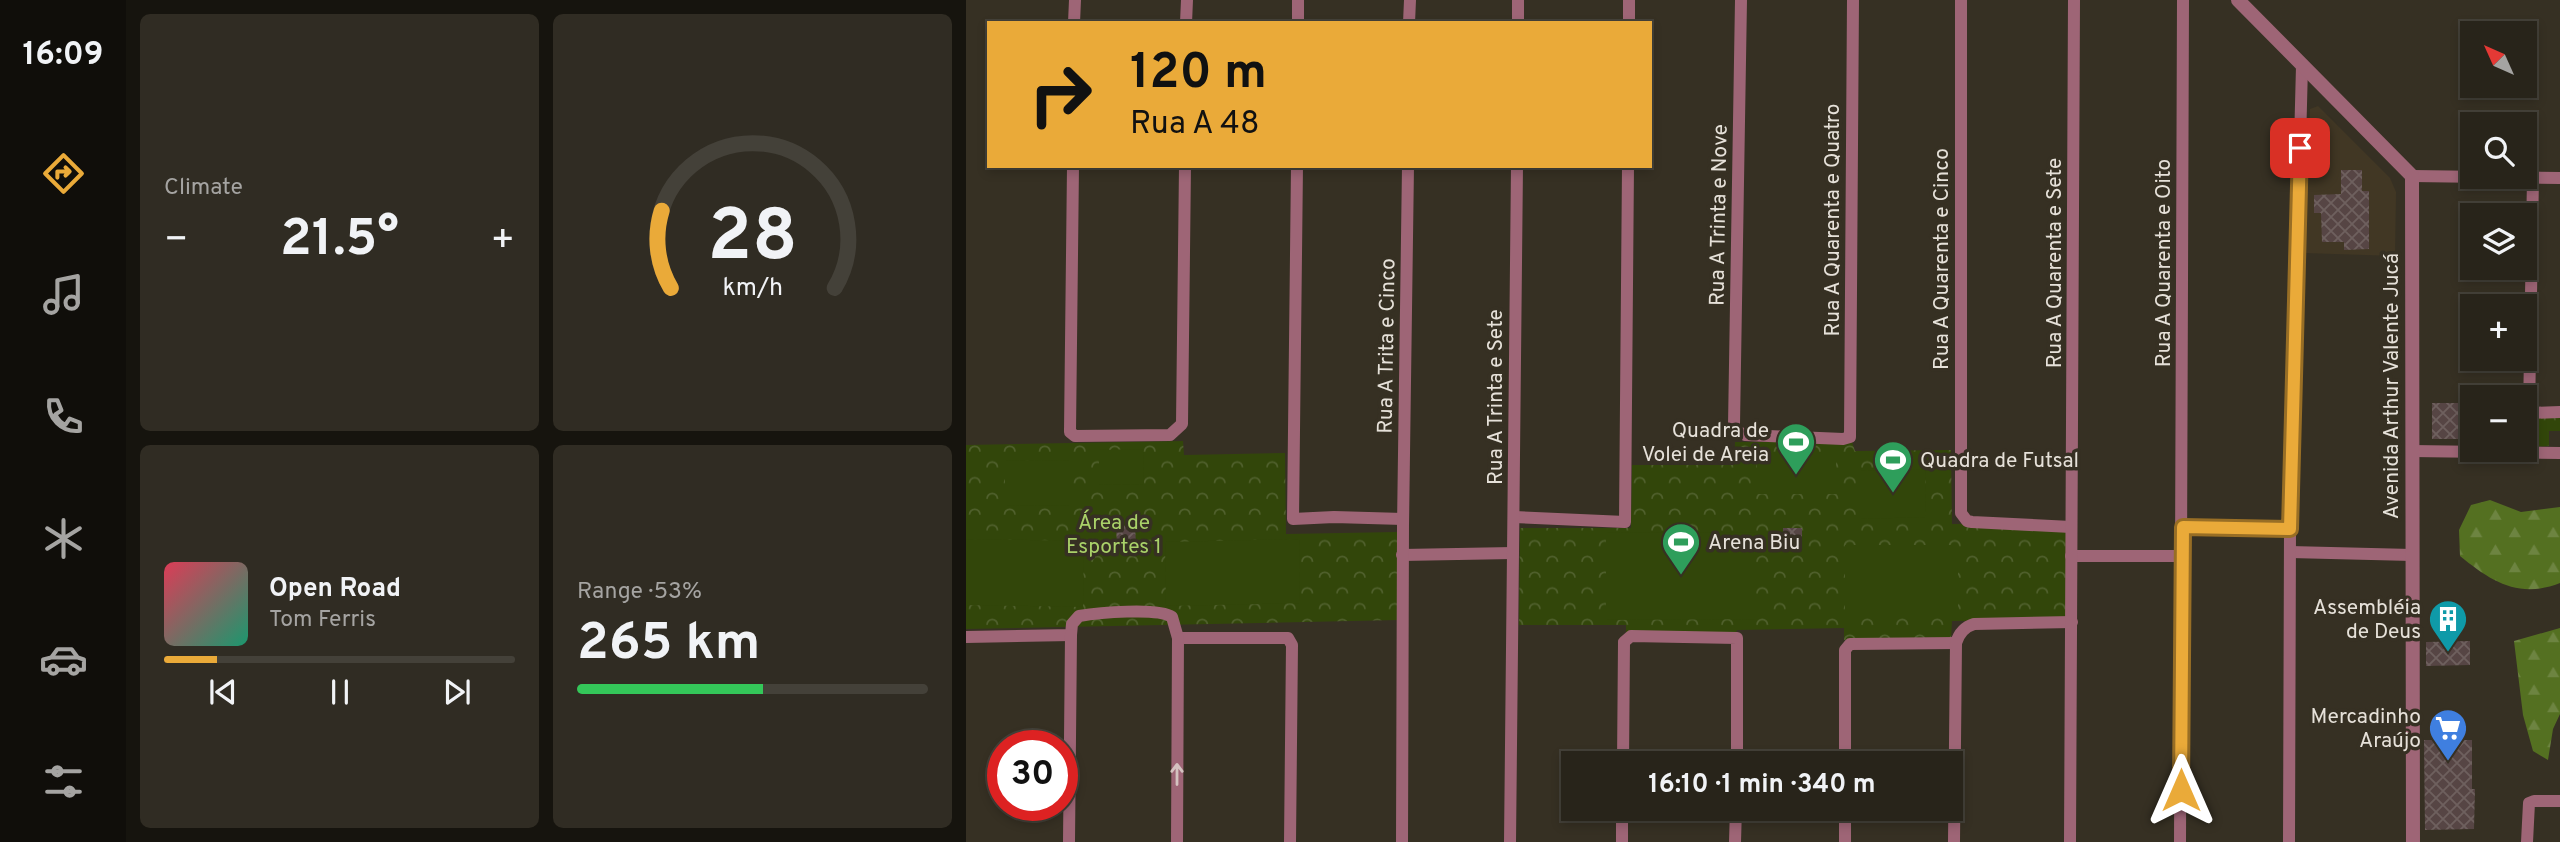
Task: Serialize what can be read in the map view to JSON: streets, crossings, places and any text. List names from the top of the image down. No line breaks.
{"streets":{"street":["Rua A Trinta e Nove","Rua A Quarenta e Quatro","Rua A Quarenta e Cinco","Rua A Quarenta e Sete","Rua A Quarenta e Oito","Rua A Trita e Cinco","Avenida Arthur Valente Jucá","Rua A Trinta e Sete"]},"crossings":[["Rua A Trinta e Nove","Rua A Quarenta e Quatro"],["Rua A Quarenta e Cinco","Rua A Quarenta e Sete"]],"parks":["Área de Esportes 1"],"places":{"sports":["Quadra de Volei de Areia","Quadra de Futsal","Arena Biu"],"building":["Assembléia de Deus"],"supermarket":["Mercadinho Araújo"]},"north":"top left","page":{"tabs":"16:09","tile":["Climate",["Range · 53%","265 km"]],"map_buttons":["+","−"],"turn":["120 m","Rua A 48"],"heat":["−","21.5°","+"],"song":["Open Road","Tom Ferris"],"limit":"30","trip":"16:10 · 1 min · 340 m","gauge":["28","km/h"]}}
